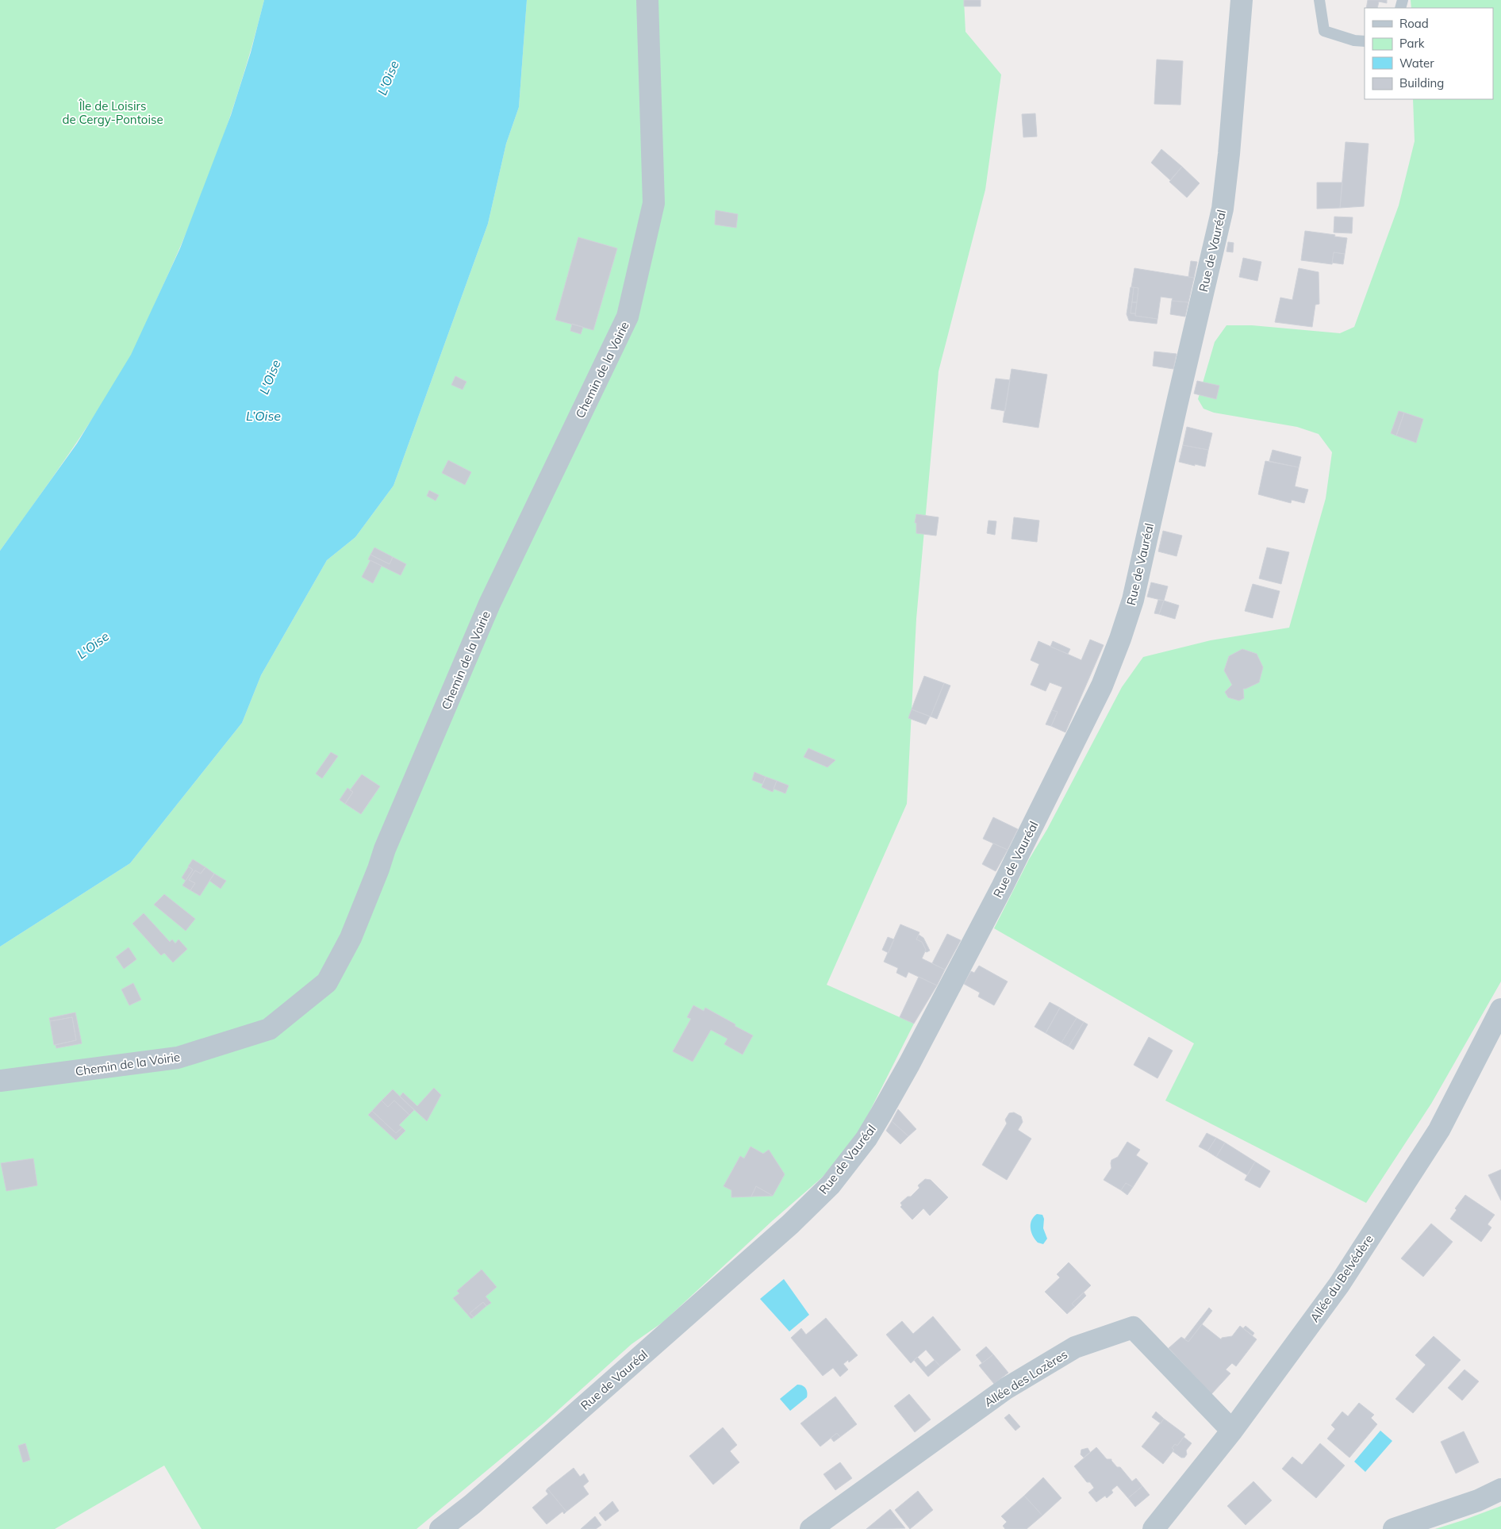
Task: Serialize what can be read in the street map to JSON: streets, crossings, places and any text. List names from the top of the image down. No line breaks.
{"streets":{"street":["Rue de Vauréal","Chemin de la Voirie","Allée du Belvédère","Allée des Lozères"]},"crossings":[["Allée du Belvédère","Allée des Lozères"]],"water":["L'Oise","L’Oise"],"parks":["Île de Loisirs de Cergy-Pontoise"],"legend":["Road","Park","Water","Building"]}
